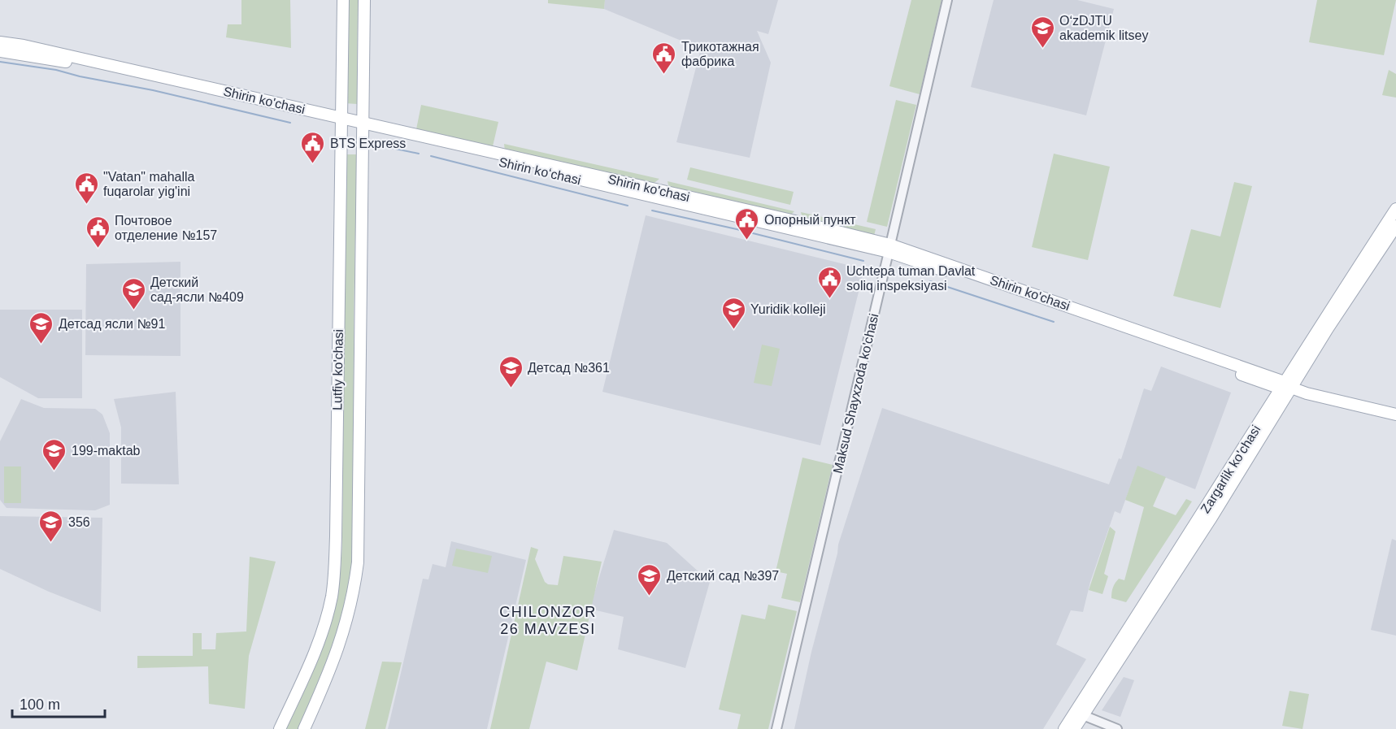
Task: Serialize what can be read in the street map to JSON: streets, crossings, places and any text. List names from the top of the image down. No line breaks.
{"streets":{"main road":["Shirin ko'chasi","Lutfiy ko'chasi","Zargarlik ko'chasi"],"street":["Maksud Shayxzoda ko'chasi"]},"crossings":[["Shirin ko'chasi","Lutfiy ko'chasi"],["Shirin ko'chasi","Maksud Shayxzoda ko'chasi"],["Shirin ko'chasi","Zargarlik ko'chasi"]],"districts":["CHILONZOR 26 MAVZESI"],"places":{"school or university":["OʻzDJTU akademik litsey","Детский сад-ясли №409","Yuridik kolleji","Детсад ясли №91","Детсад №361","199-maktab","356","Детский сад №397"],"public building":["Трикотажная фабрика","BTS Express","\"Vatan\" mahalla fuqarolar yig'ini","Опорный пункт","Почтовое отделение №157","Uchtepa tuman Davlat soliq inspeksiyasi"]},"scale_bar":"100 m"}
